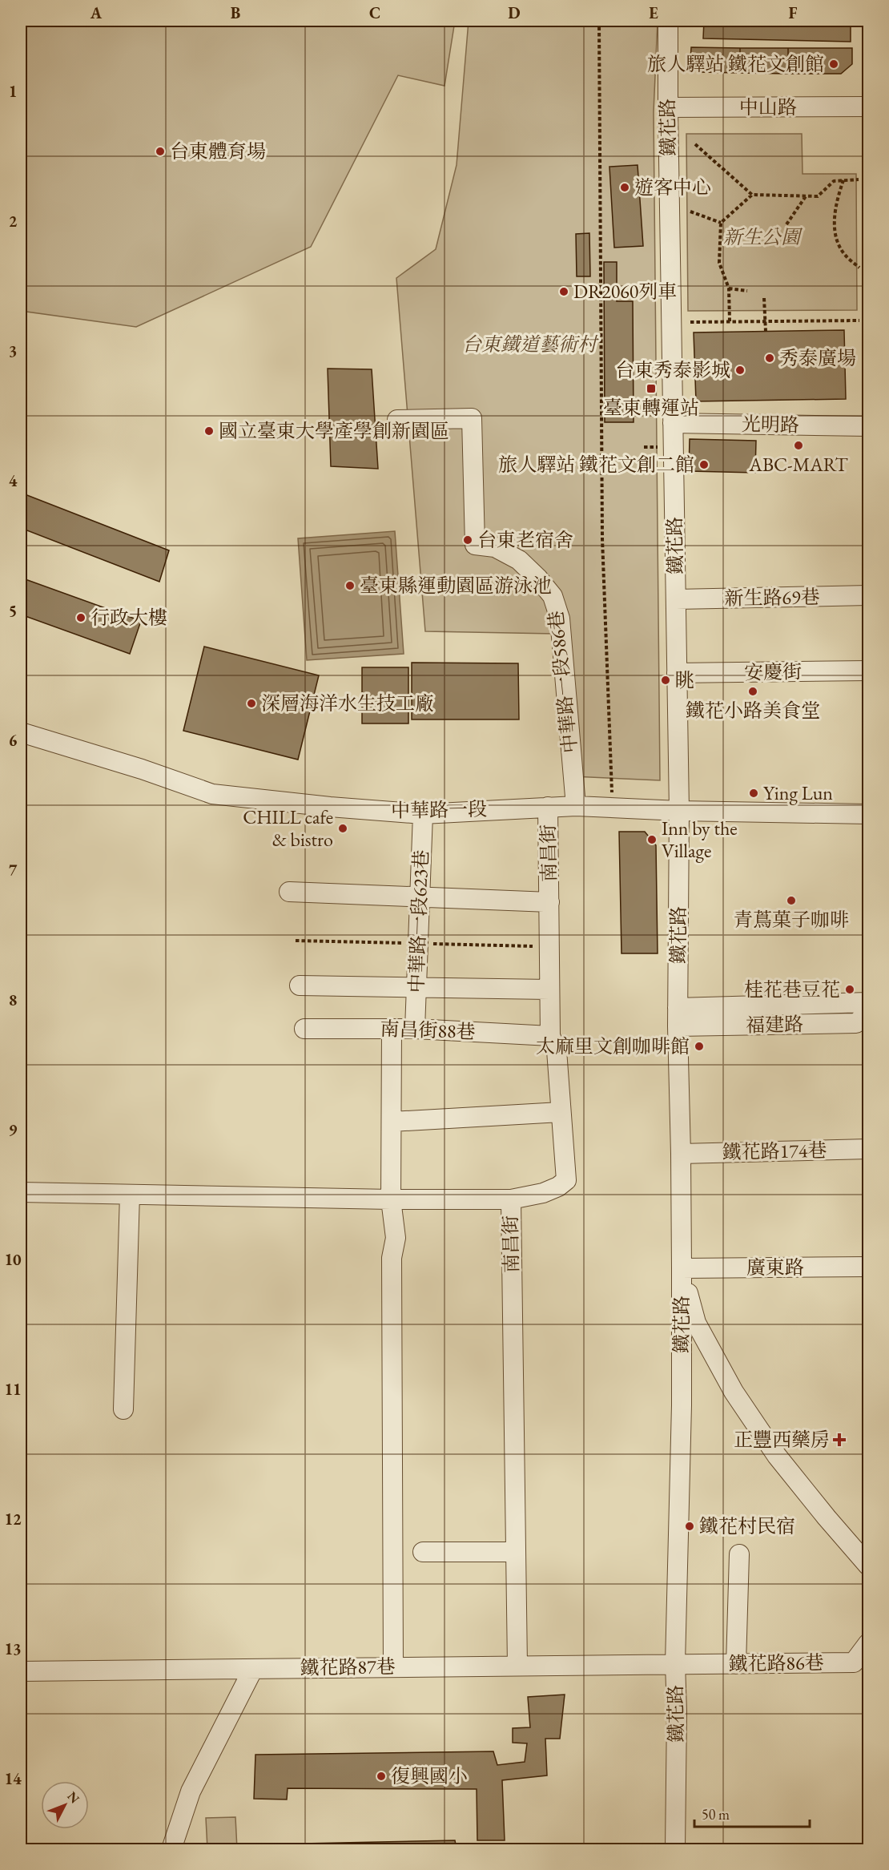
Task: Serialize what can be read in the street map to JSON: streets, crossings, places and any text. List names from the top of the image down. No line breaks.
{"streets":{"street":["中山路","鐵花路","光明路","新生路69巷","安慶街","中華路一段586巷","中華路一段","南昌街","中華路一段623巷","福建路","南昌街88巷","鐵花路174巷","廣東路","鐵花路86巷","鐵花路87巷"]},"crossings":[["中山路","鐵花路"],["鐵花路","光明路"],["鐵花路","新生路69巷"],["鐵花路","安慶街"],["鐵花路","中華路一段"],["鐵花路","福建路"],["鐵花路","鐵花路174巷"],["鐵花路","廣東路"],["鐵花路","鐵花路86巷"],["鐵花路","鐵花路87巷"],["中華路一段586巷","中華路一段"],["中華路一段","南昌街"],["中華路一段","中華路一段623巷"],["南昌街","南昌街88巷"],["南昌街","鐵花路87巷"],["中華路一段623巷","南昌街88巷"],["鐵花路86巷","鐵花路87巷"]],"parks":["新生公園","台東鐵道藝術村"],"places":{"other":["旅人驛站 鐵花文創館","台東體育場","遊客中心","DR2060列車","秀泰廣場","台東秀泰影城","國立臺東大學產學創新園區","ABC-MART","旅人驛站 鐵花文創二館","台東老宿舍","臺東縣運動園區游泳池","行政大樓","眺","鐵花小路美食堂","深層海洋水生技工廠","Ying Lun","CHILL cafe & bistro","Inn by the Village","青蔦菓子咖啡","桂花巷豆花","太麻里文創咖啡館","鐵花村民宿","復興國小"],"transit":["臺東轉運站"],"health":["正豐西藥房"]},"scale_bar":"50 m","north":"top right","grid":{"columns":["A","B","C","D","E","F"],"rows":["1","2","3","4","5","6","7","8","9","10","11","12","13","14"]}}
